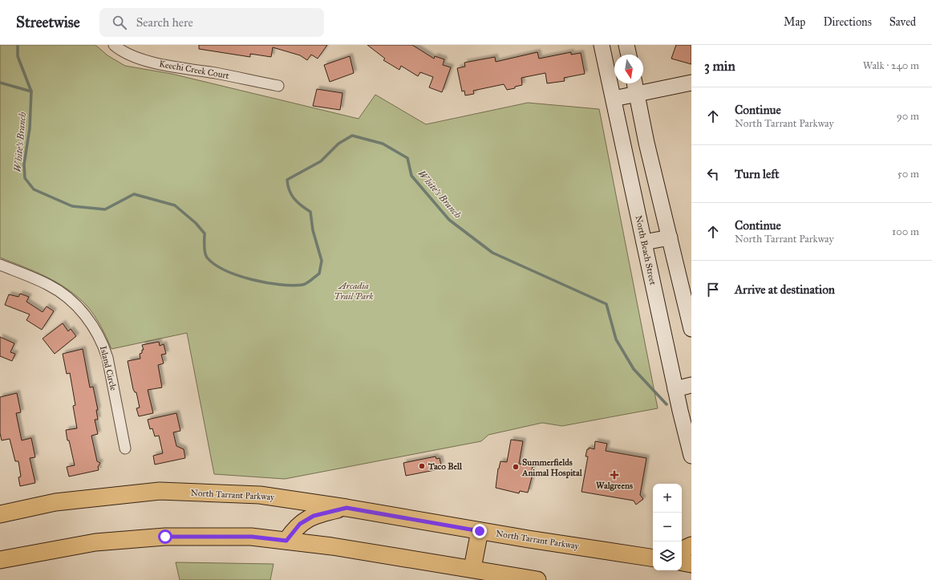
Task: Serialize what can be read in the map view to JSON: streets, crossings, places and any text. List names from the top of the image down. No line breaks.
{"streets":{"main road":["North Beach Street","North Tarrant Parkway"],"street":["Keechi Creek Court","Island Circle"]},"water":["White's Branch"],"parks":["Arcadia Trail Park"],"places":{"other":["Taco Bell","Summerfields Animal Hospital"],"health":["Walgreens"]},"north":"bottom","page":{"header":"Streetwise","search":"Search here","nav":["Map","Directions","Saved"],"heading":["3 min","Walk · 240 m"],"list":[["Continue","North Tarrant Parkway","90 m"],["Turn left","50 m"],["Continue","North Tarrant Parkway","100 m"],"Arrive at destination"],"map_buttons":["+","−"]}}
